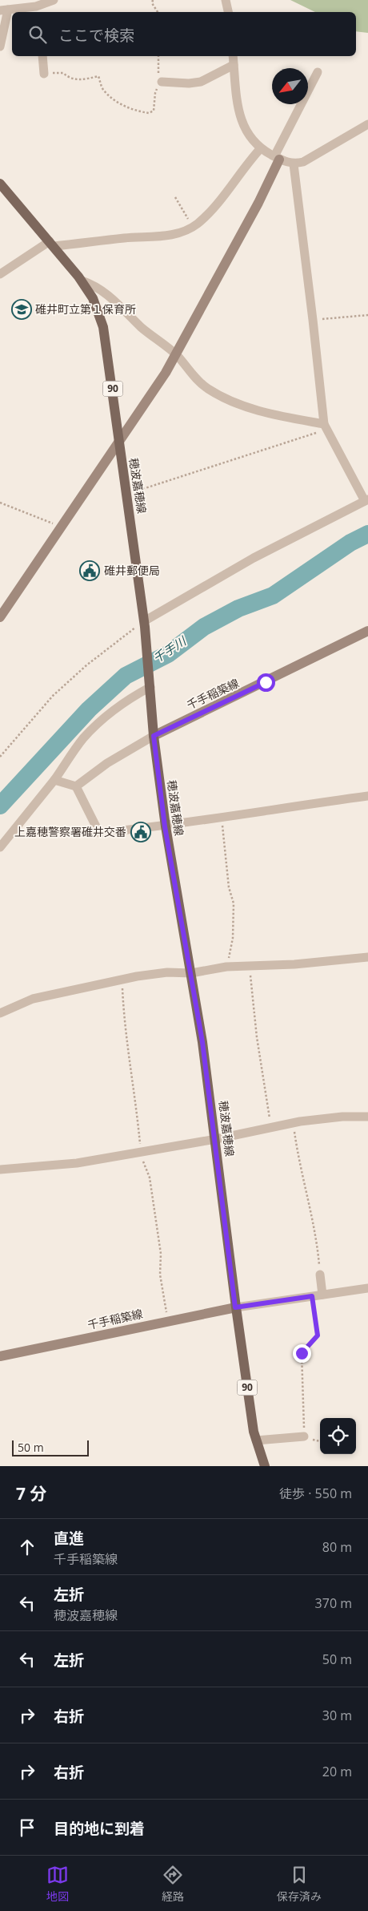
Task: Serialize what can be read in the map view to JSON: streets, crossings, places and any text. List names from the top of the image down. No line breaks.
{"streets":{"main road":["90","穂波嘉穂線"],"street":["千手稲築線"]},"crossings":[["穂波嘉穂線","千手稲築線"]],"water":["千手川"],"places":{"school or university":["碓井町立第１保育所"],"public building":["碓井郵便局","上嘉穂警察署碓井交番"]},"scale_bar":"50 m","north":"bottom left","page":{"search":"ここで検索","scale":"50 m","heading":["7 分","徒歩 · 550 m"],"list":[["直進","千手稲築線","80 m"],["左折","穂波嘉穂線","370 m"],["左折","50 m"],["右折","30 m"],["右折","20 m"],"目的地に到着"],"nav":["地図","経路","保存済み"]}}
